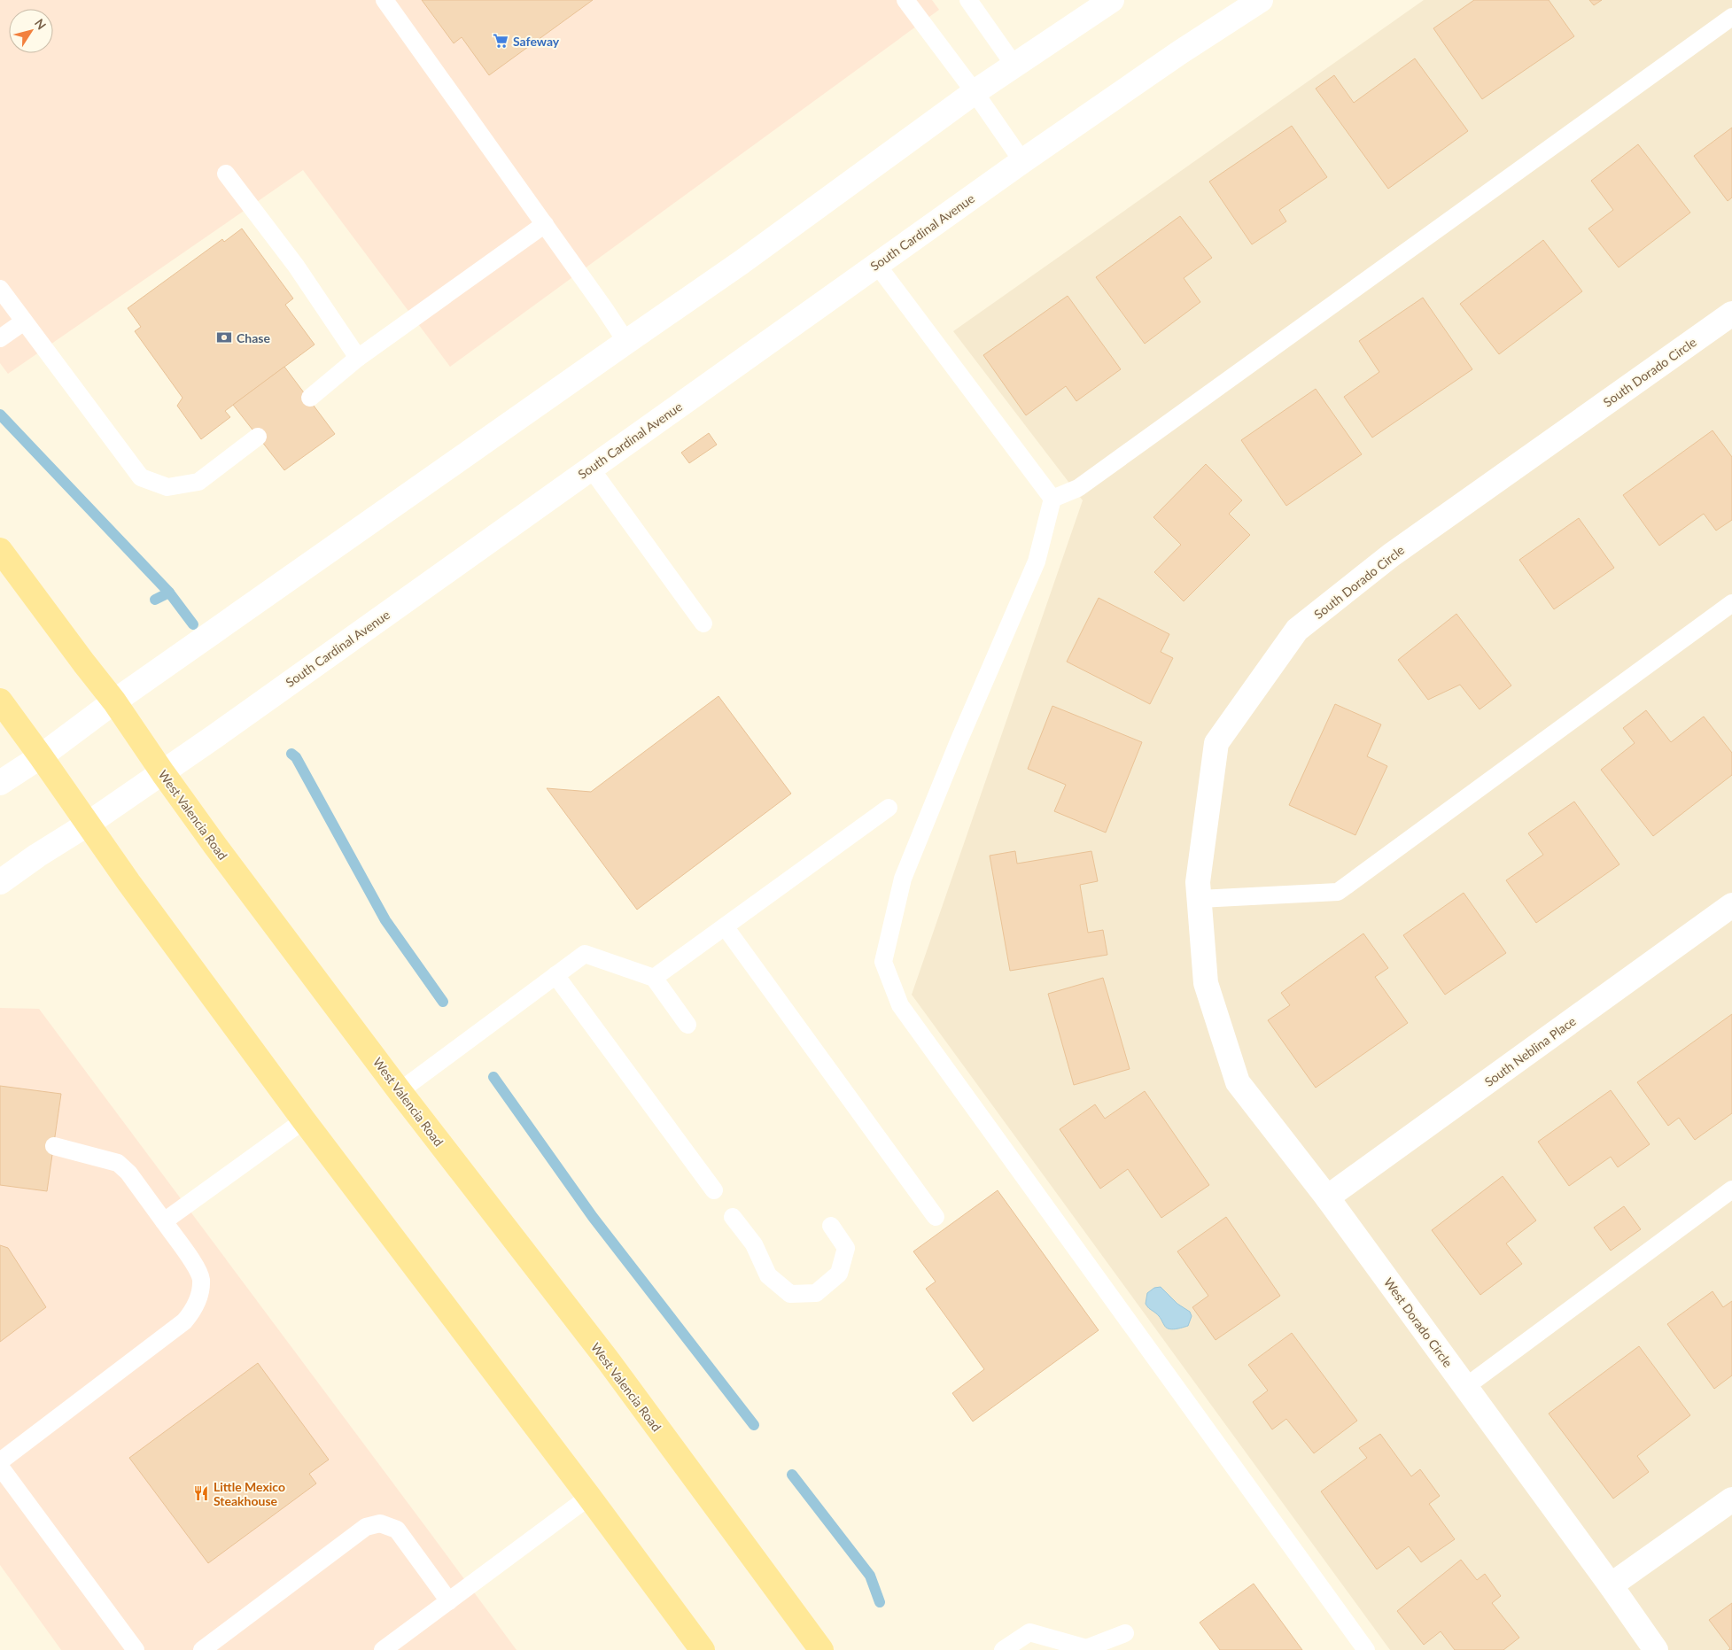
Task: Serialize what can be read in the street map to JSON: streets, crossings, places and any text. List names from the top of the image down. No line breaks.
{"streets":{"main road":["South Cardinal Avenue","South Dorado Circle","West Valencia Road","South Neblina Place","West Dorado Circle"]},"crossings":[["South Cardinal Avenue","West Valencia Road"],["South Dorado Circle","West Dorado Circle"],["South Neblina Place","West Dorado Circle"]],"places":{"supermarket":["Safeway"],"bank":["Chase"],"restaurant":["Little Mexico Steakhouse"]},"north":"top right"}
